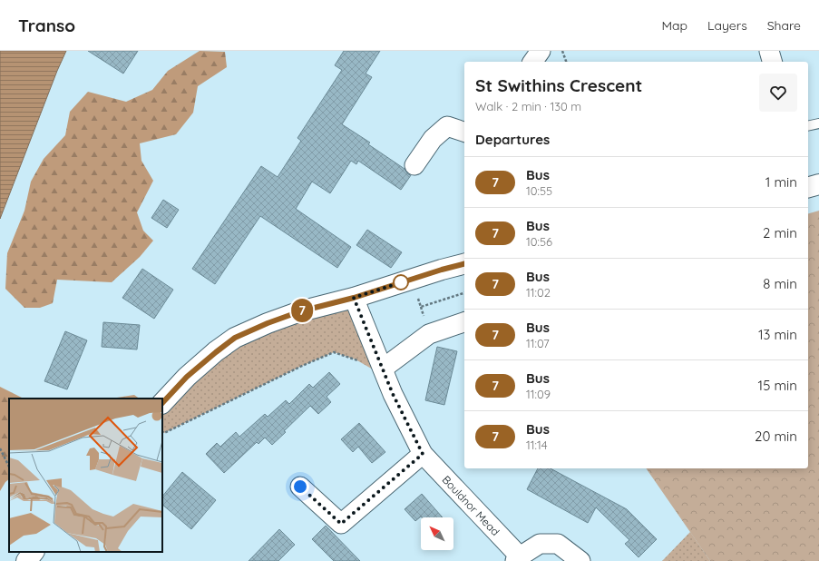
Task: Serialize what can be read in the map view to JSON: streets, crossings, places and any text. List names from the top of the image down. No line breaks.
{"streets":{"street":["Bouldnor Mead"]},"lines":["bus line 7"],"north":"top left","page":{"header":"Transo","nav":["Map","Layers","Share"],"on_map":"7","heading":[["St Swithins Crescent","Walk · 2 min · 130 m"],"Departures"],"list":[{"mark":"7","name":"Bus","note":"10:55","value":"1 min"},{"mark":"7","name":"Bus","note":"10:56","value":"2 min"},{"mark":"7","name":"Bus","note":"11:02","value":"8 min"},{"mark":"7","name":"Bus","note":"11:07","value":"13 min"},{"mark":"7","name":"Bus","note":"11:09","value":"15 min"},{"mark":"7","name":"Bus","note":"11:14","value":"20 min"}]}}
